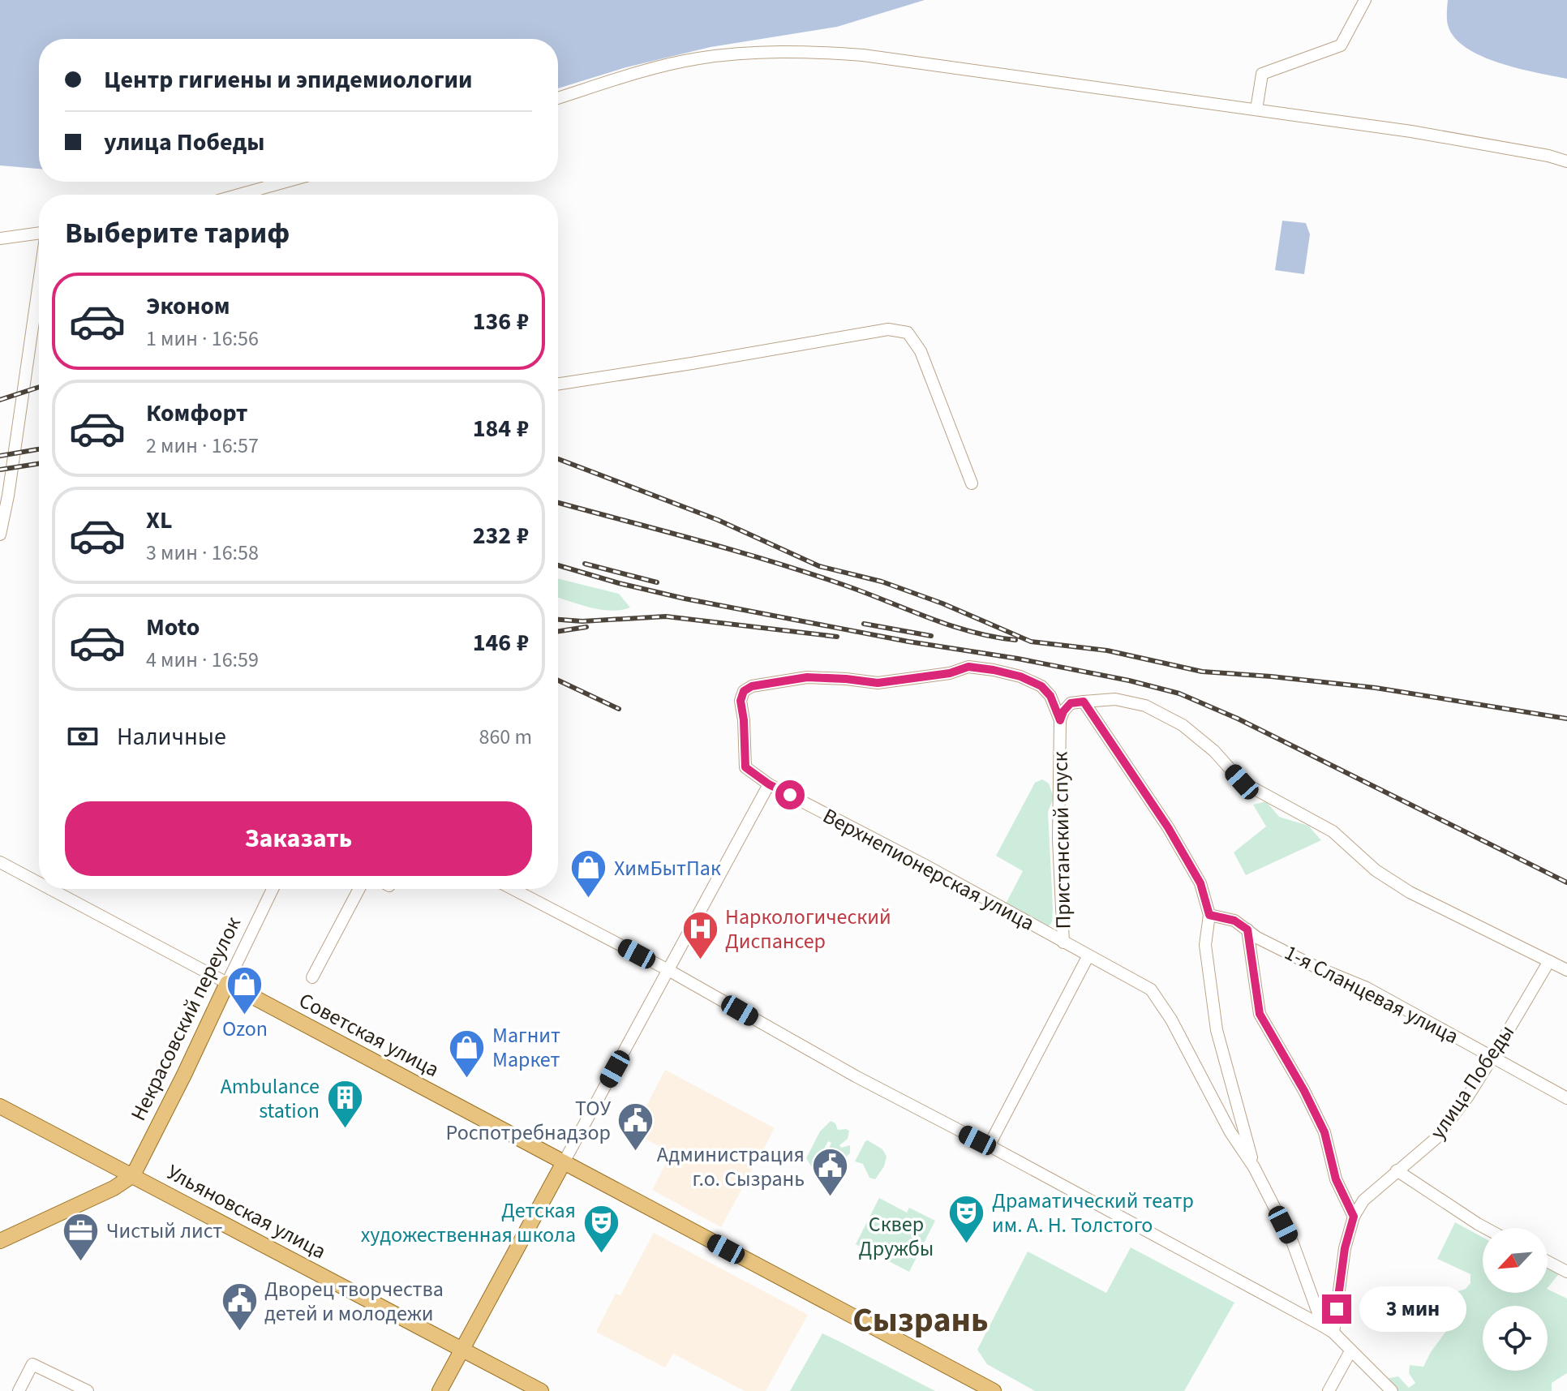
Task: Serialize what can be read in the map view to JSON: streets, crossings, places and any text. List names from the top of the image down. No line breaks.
{"streets":{"main road":["Некрасовский переулок","Советская улица","Ульяновская улица"],"street":["Пристанский спуск","Верхнепионерская улица","1-я Сланцевая улица","улица Победы"]},"crossings":[["Пристанский спуск","Верхнепионерская улица"],["1-я Сланцевая улица","улица Победы"],["Некрасовский переулок","Советская улица"],["Некрасовский переулок","Ульяновская улица"]],"districts":["Сызрань"],"parks":["Сквер Дружбы"],"places":{"shop":["ХимБытПак","Ozon","Магнит Маркет"],"hospital":["Наркологический Диспансер"],"building":["Ambulance station"],"public building":["ТОУ Роспотребнадзор","Администрация г.о. Сызрань","Дворец творчества детей и молодежи"],"theatre":["Драматический театр им. А. Н. Толстого","Детская художественная школа"],"office":["Чистый лист"]},"north":"bottom left","page":{"banner":["Центр гигиены и эпидемиологии","улица Победы"],"heading":"Выберите тариф","list":[{"name":"Эконом","note":"1 мин · 16:56","value":"136 ₽"},{"name":"Комфорт","note":"2 мин · 16:57","value":"184 ₽"},{"name":"XL","note":"3 мин · 16:58","value":"232 ₽"},{"name":"Moto","note":"4 мин · 16:59","value":"146 ₽"}],"pay":["Наличные","860 m"],"buttons":"Заказать","bubble":"3 мин"}}
